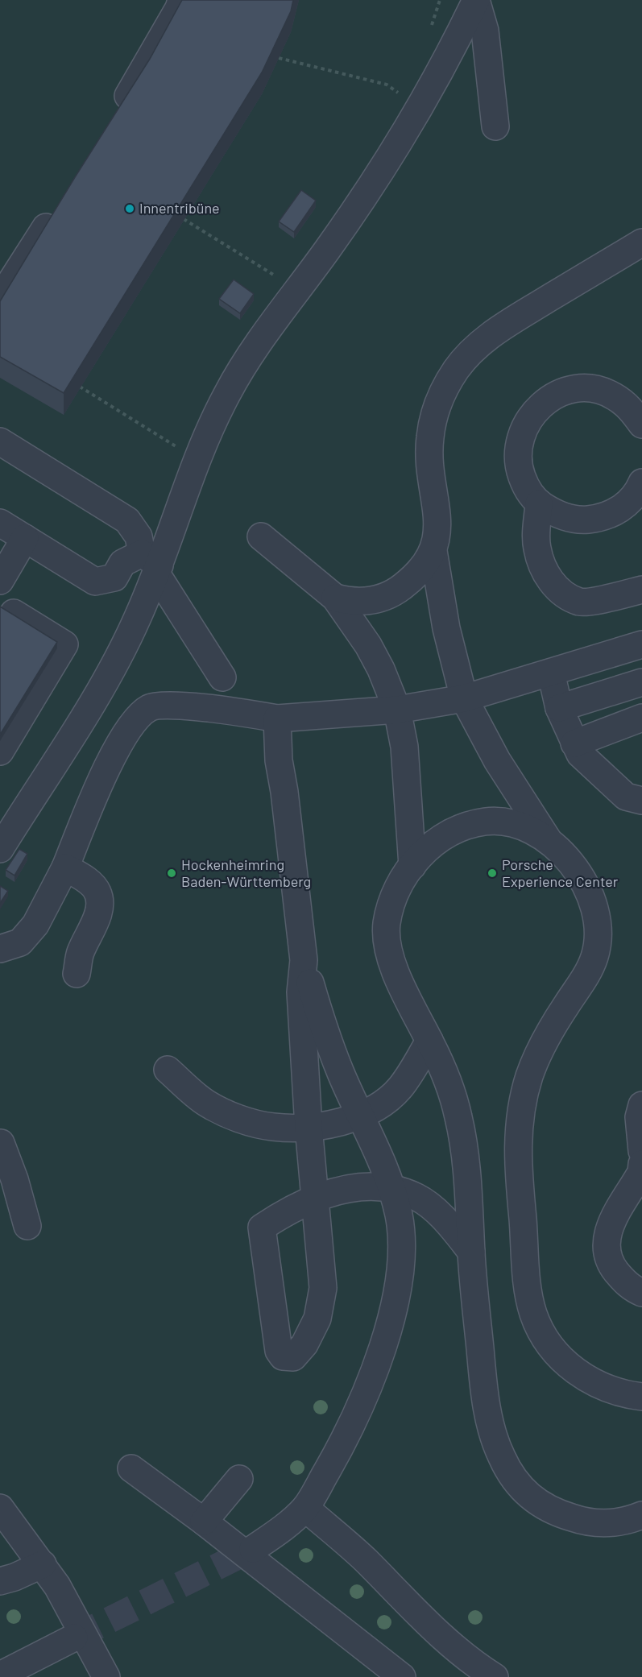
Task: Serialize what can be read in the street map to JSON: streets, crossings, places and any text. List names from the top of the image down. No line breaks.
{"places":["Innentribüne","Hockenheimring Baden-Württemberg","Porsche Experience Center"]}
